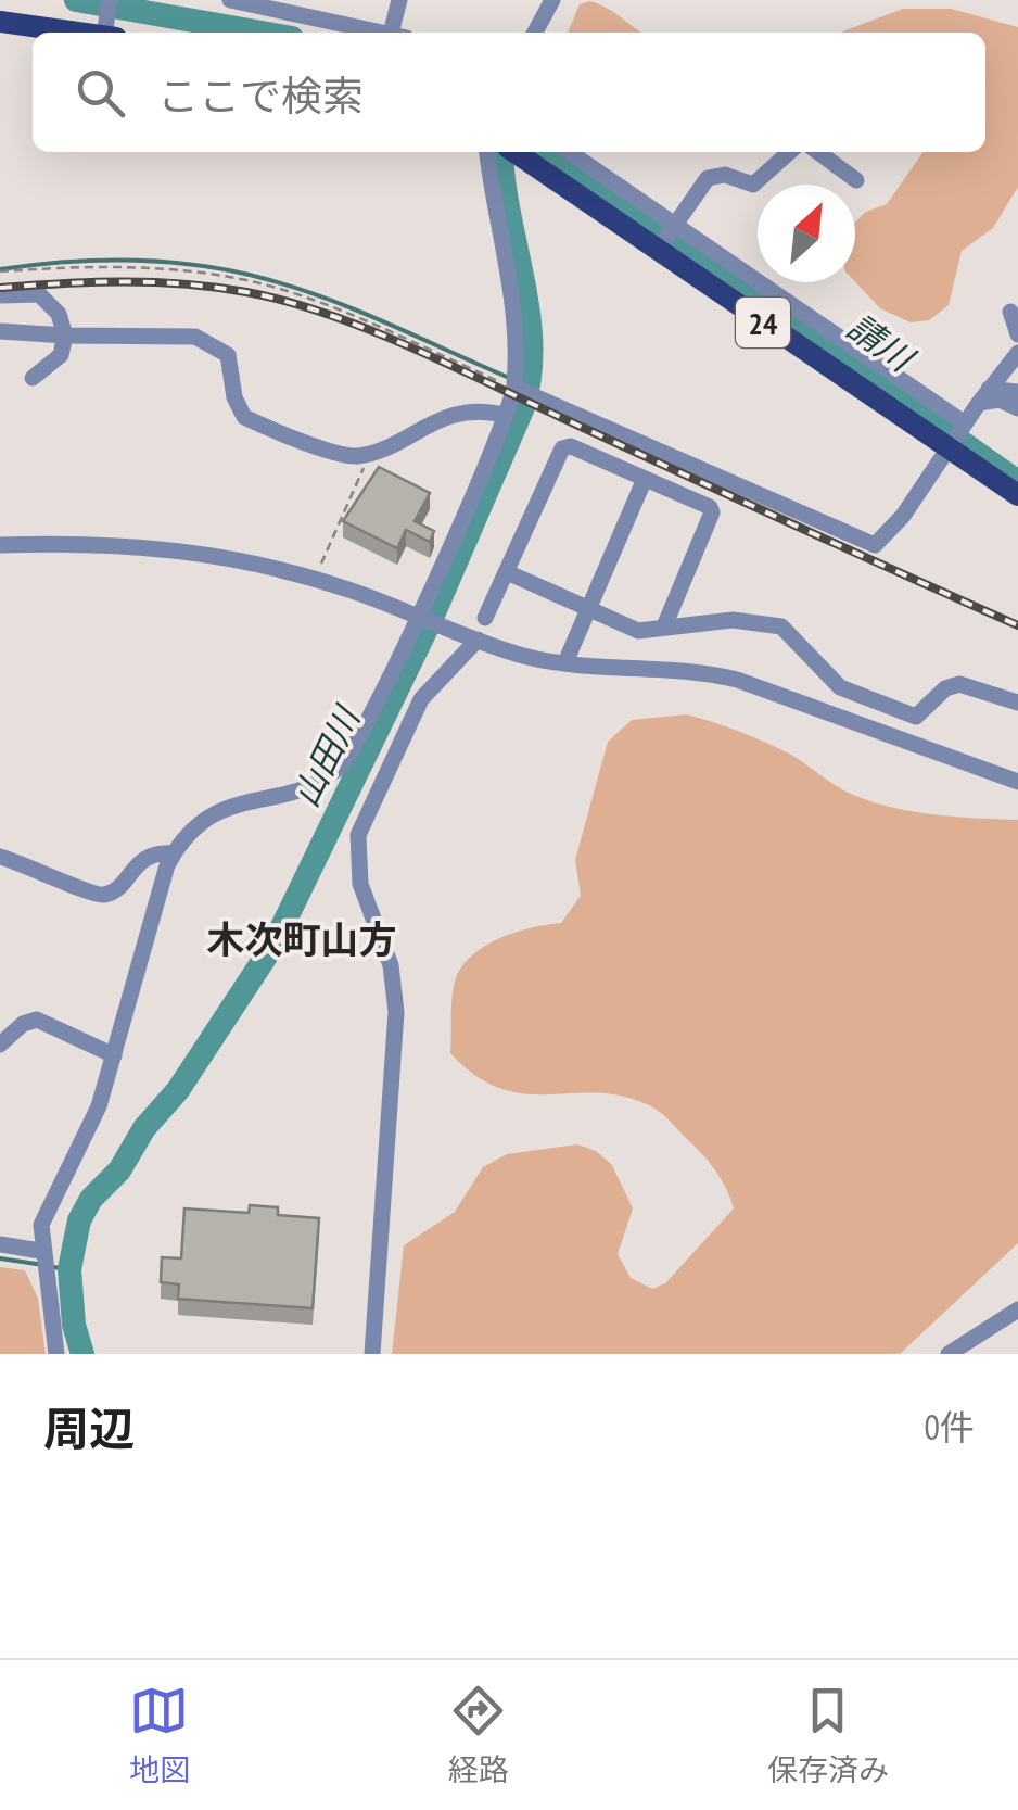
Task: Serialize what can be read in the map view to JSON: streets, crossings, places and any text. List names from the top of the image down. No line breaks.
{"streets":{"main road":["24"]},"districts":["木次町山方"],"water":["請川","山田川"],"north":"top right","page":{"search":"ここで検索","heading":["周辺","0件"],"nav":["地図","経路","保存済み"]}}
